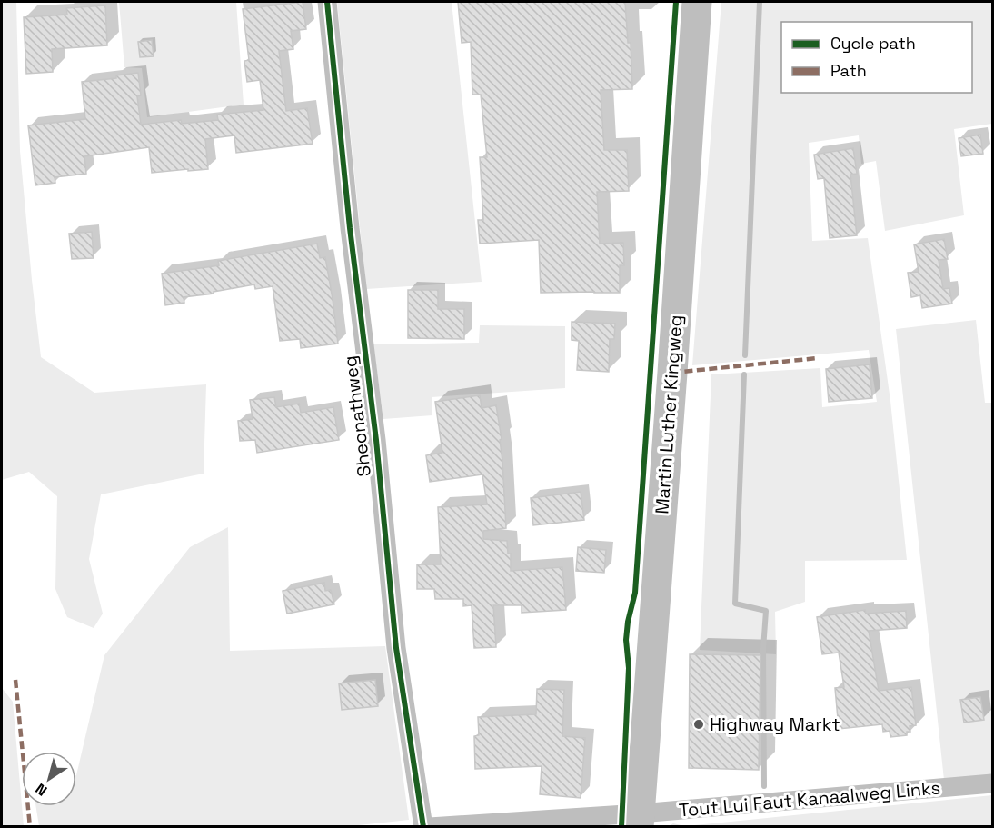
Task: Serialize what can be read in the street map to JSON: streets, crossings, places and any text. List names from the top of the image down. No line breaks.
{"streets":{"main road":["Martin Luther Kingweg"],"street":["Sheonathweg","Tout Lui Faut Kanaalweg Links"]},"crossings":[["Martin Luther Kingweg","Tout Lui Faut Kanaalweg Links"]],"places":["Highway Markt"],"legend":["Cycle path","Path"],"north":"bottom left"}
